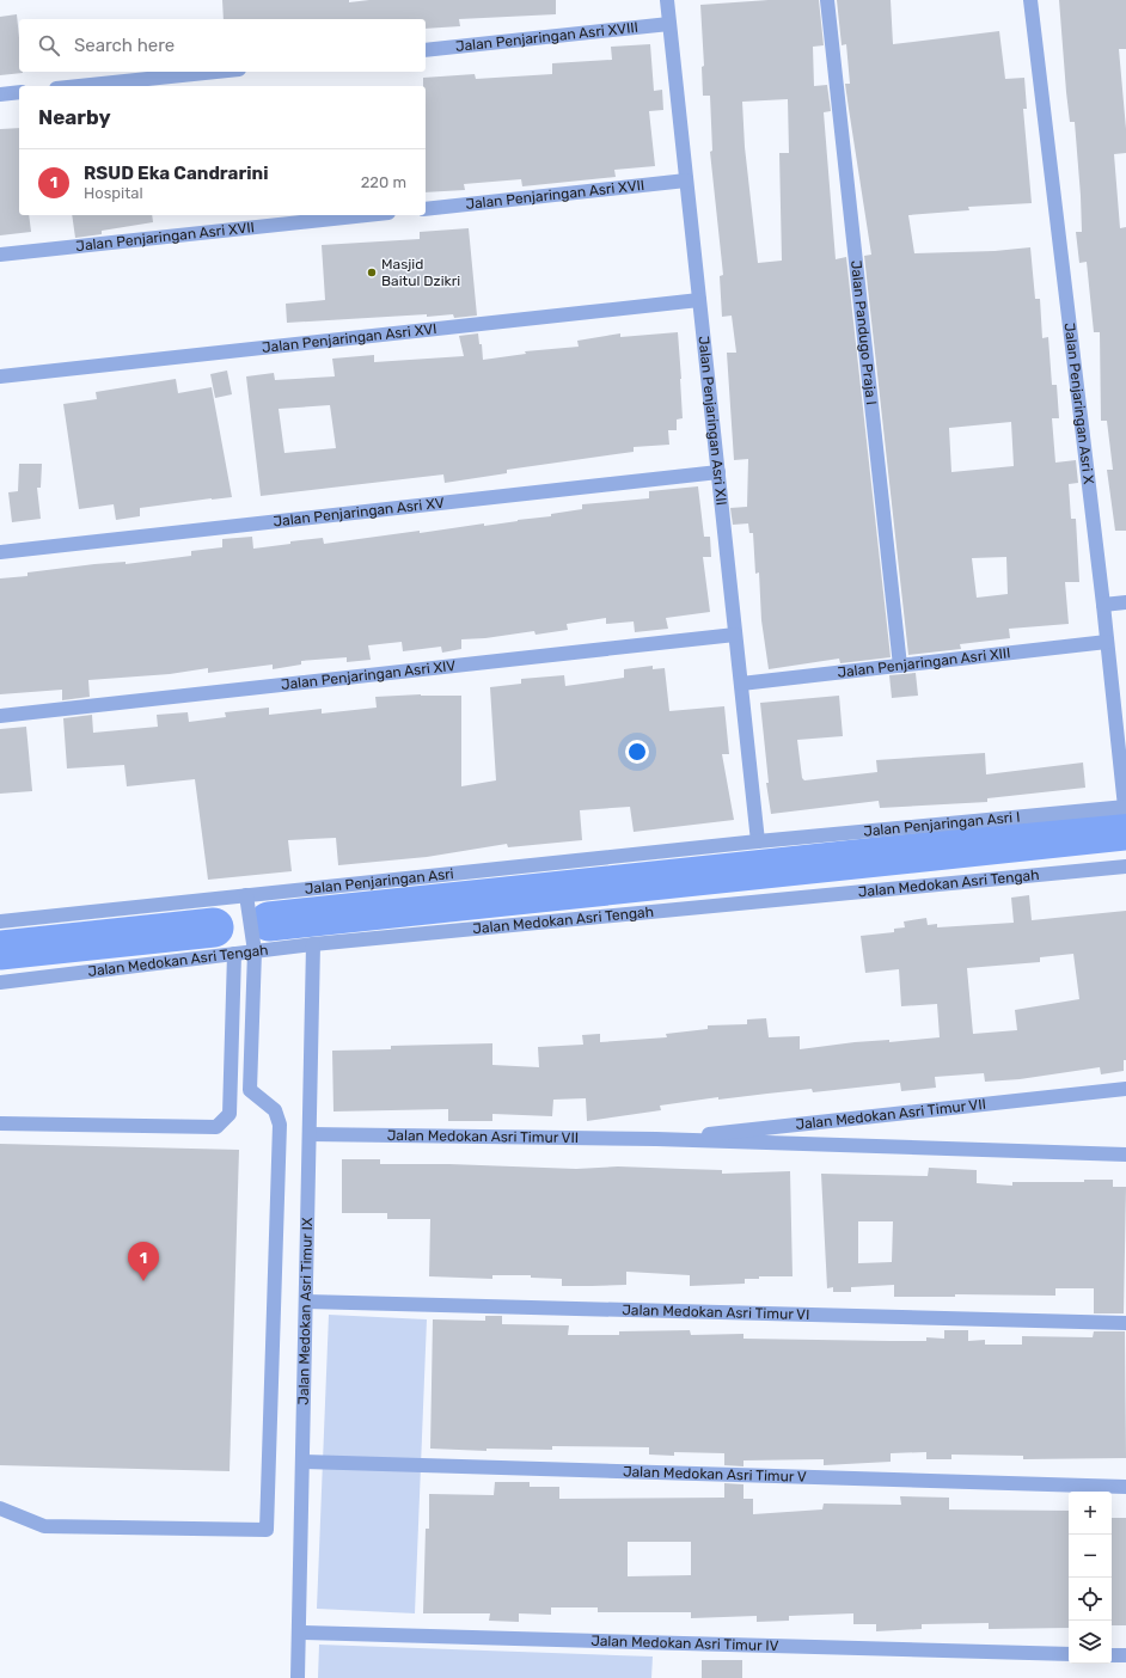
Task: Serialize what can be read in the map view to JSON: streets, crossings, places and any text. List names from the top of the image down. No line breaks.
{"streets":{"street":["Jalan Penjaringan Asri XVIII","Jalan Penjaringan Asri XVII","Jalan Pandugo Praja I","Jalan Penjaringan Asri XVI","Jalan Penjaringan Asri X","Jalan Penjaringan Asri XII","Jalan Penjaringan Asri XV","Jalan Penjaringan Asri XIII","Jalan Penjaringan Asri XIV","Jalan Penjaringan Asri I","Jalan Penjaringan Asri","Jalan Medokan Asri Tengah","Jalan Medokan Asri Timur VII","Jalan Medokan Asri Timur IX","Jalan Medokan Asri Timur VI","Jalan Medokan Asri Timur V","Jalan Medokan Asri Timur IV"]},"crossings":[["Jalan Penjaringan Asri XVIII","Jalan Penjaringan Asri XII"],["Jalan Penjaringan Asri XVII","Jalan Penjaringan Asri XII"],["Jalan Pandugo Praja I","Jalan Penjaringan Asri XIII"],["Jalan Penjaringan Asri XVI","Jalan Penjaringan Asri XII"],["Jalan Penjaringan Asri X","Jalan Penjaringan Asri XIII"],["Jalan Penjaringan Asri X","Jalan Penjaringan Asri I"],["Jalan Penjaringan Asri XII","Jalan Penjaringan Asri XV"],["Jalan Penjaringan Asri XII","Jalan Penjaringan Asri XIII"],["Jalan Penjaringan Asri XII","Jalan Penjaringan Asri XIV"],["Jalan Penjaringan Asri XII","Jalan Penjaringan Asri I"],["Jalan Penjaringan Asri XII","Jalan Penjaringan Asri"],["Jalan Penjaringan Asri I","Jalan Penjaringan Asri"],["Jalan Medokan Asri Tengah","Jalan Medokan Asri Timur IX"],["Jalan Medokan Asri Timur VII","Jalan Medokan Asri Timur IX"],["Jalan Medokan Asri Timur IX","Jalan Medokan Asri Timur VI"],["Jalan Medokan Asri Timur IX","Jalan Medokan Asri Timur V"],["Jalan Medokan Asri Timur IX","Jalan Medokan Asri Timur IV"]],"places":["Masjid Baitul Dzikri"],"page":{"search":"Search here","heading":"Nearby","list":[{"mark":"1","name":"RSUD Eka Candrarini","note":"Hospital","value":"220 m"}],"pins":"1","map_buttons":["+","−"]}}
